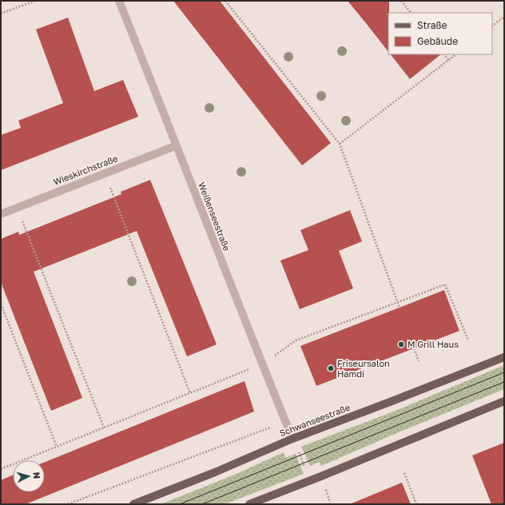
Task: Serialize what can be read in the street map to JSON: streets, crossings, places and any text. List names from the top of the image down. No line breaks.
{"streets":{"main road":["Schwanseestraße"],"street":["Wieskirchstraße","Weißenseestraße"]},"crossings":[["Wieskirchstraße","Weißenseestraße"],["Weißenseestraße","Schwanseestraße"]],"places":["M Grill Haus","Friseursalon Hamdi"],"legend":["Straße","Gebäude"],"north":"right"}
